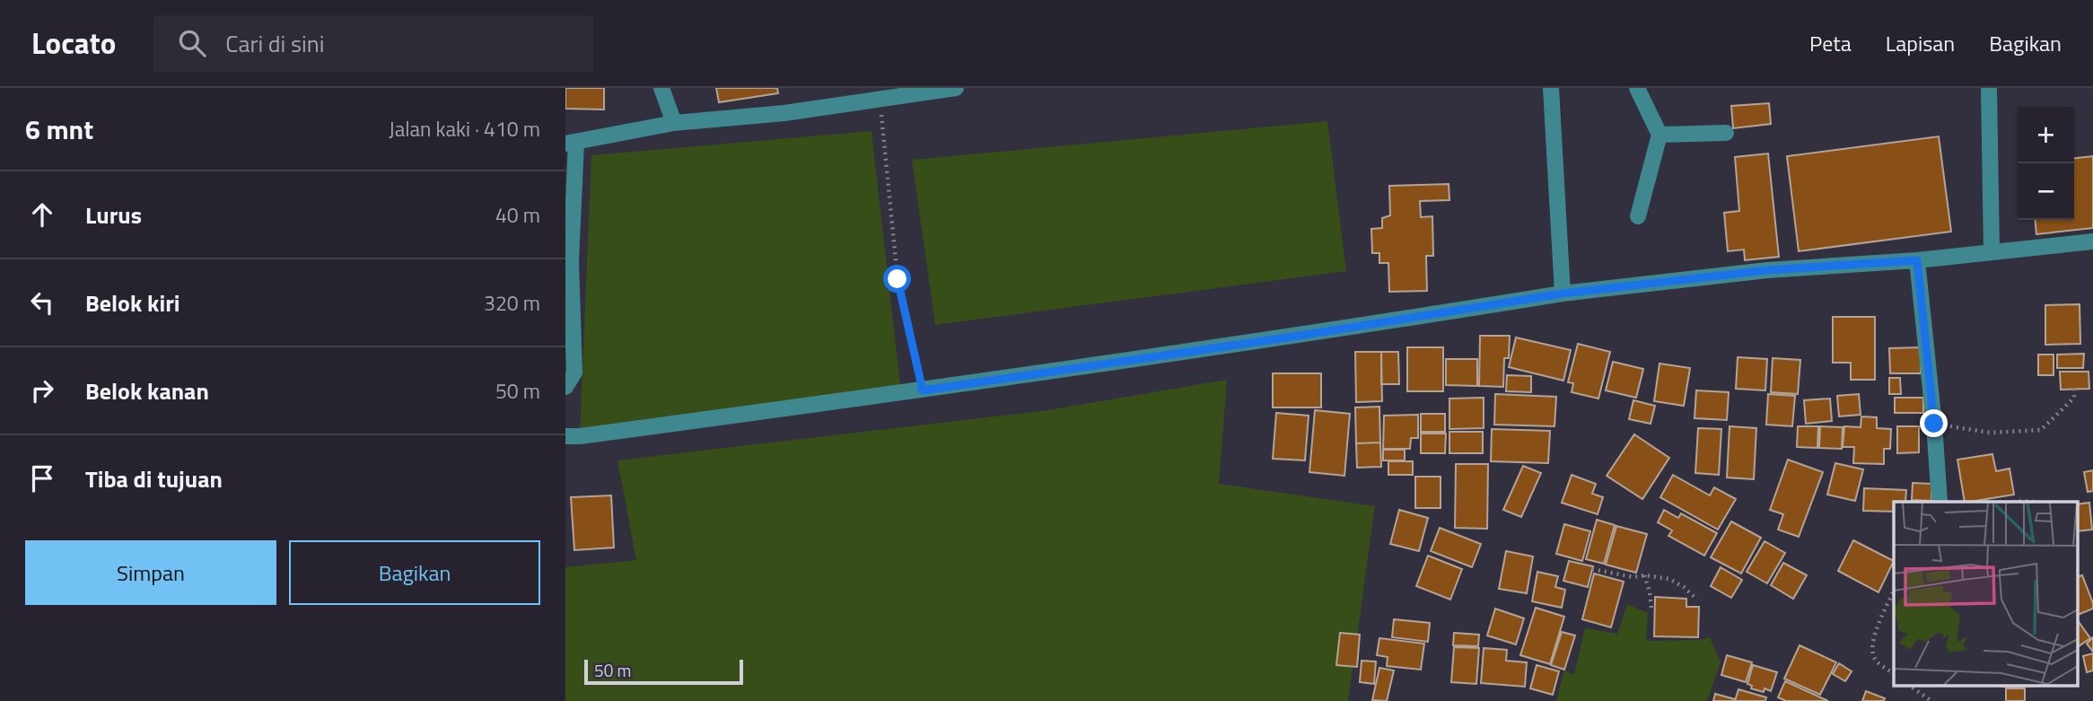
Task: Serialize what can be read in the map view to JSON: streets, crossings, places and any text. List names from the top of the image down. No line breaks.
{"scale_bar":"50 m","page":{"header":"Locato","search":"Cari di sini","nav":["Peta","Lapisan","Bagikan"],"heading":["6 mnt","Jalan kaki · 410 m"],"map_buttons":["+","−"],"list":[["Lurus","40 m"],["Belok kiri","320 m"],["Belok kanan","50 m"],"Tiba di tujuan"],"buttons":["Simpan","Bagikan"],"scale":"50 m"}}
